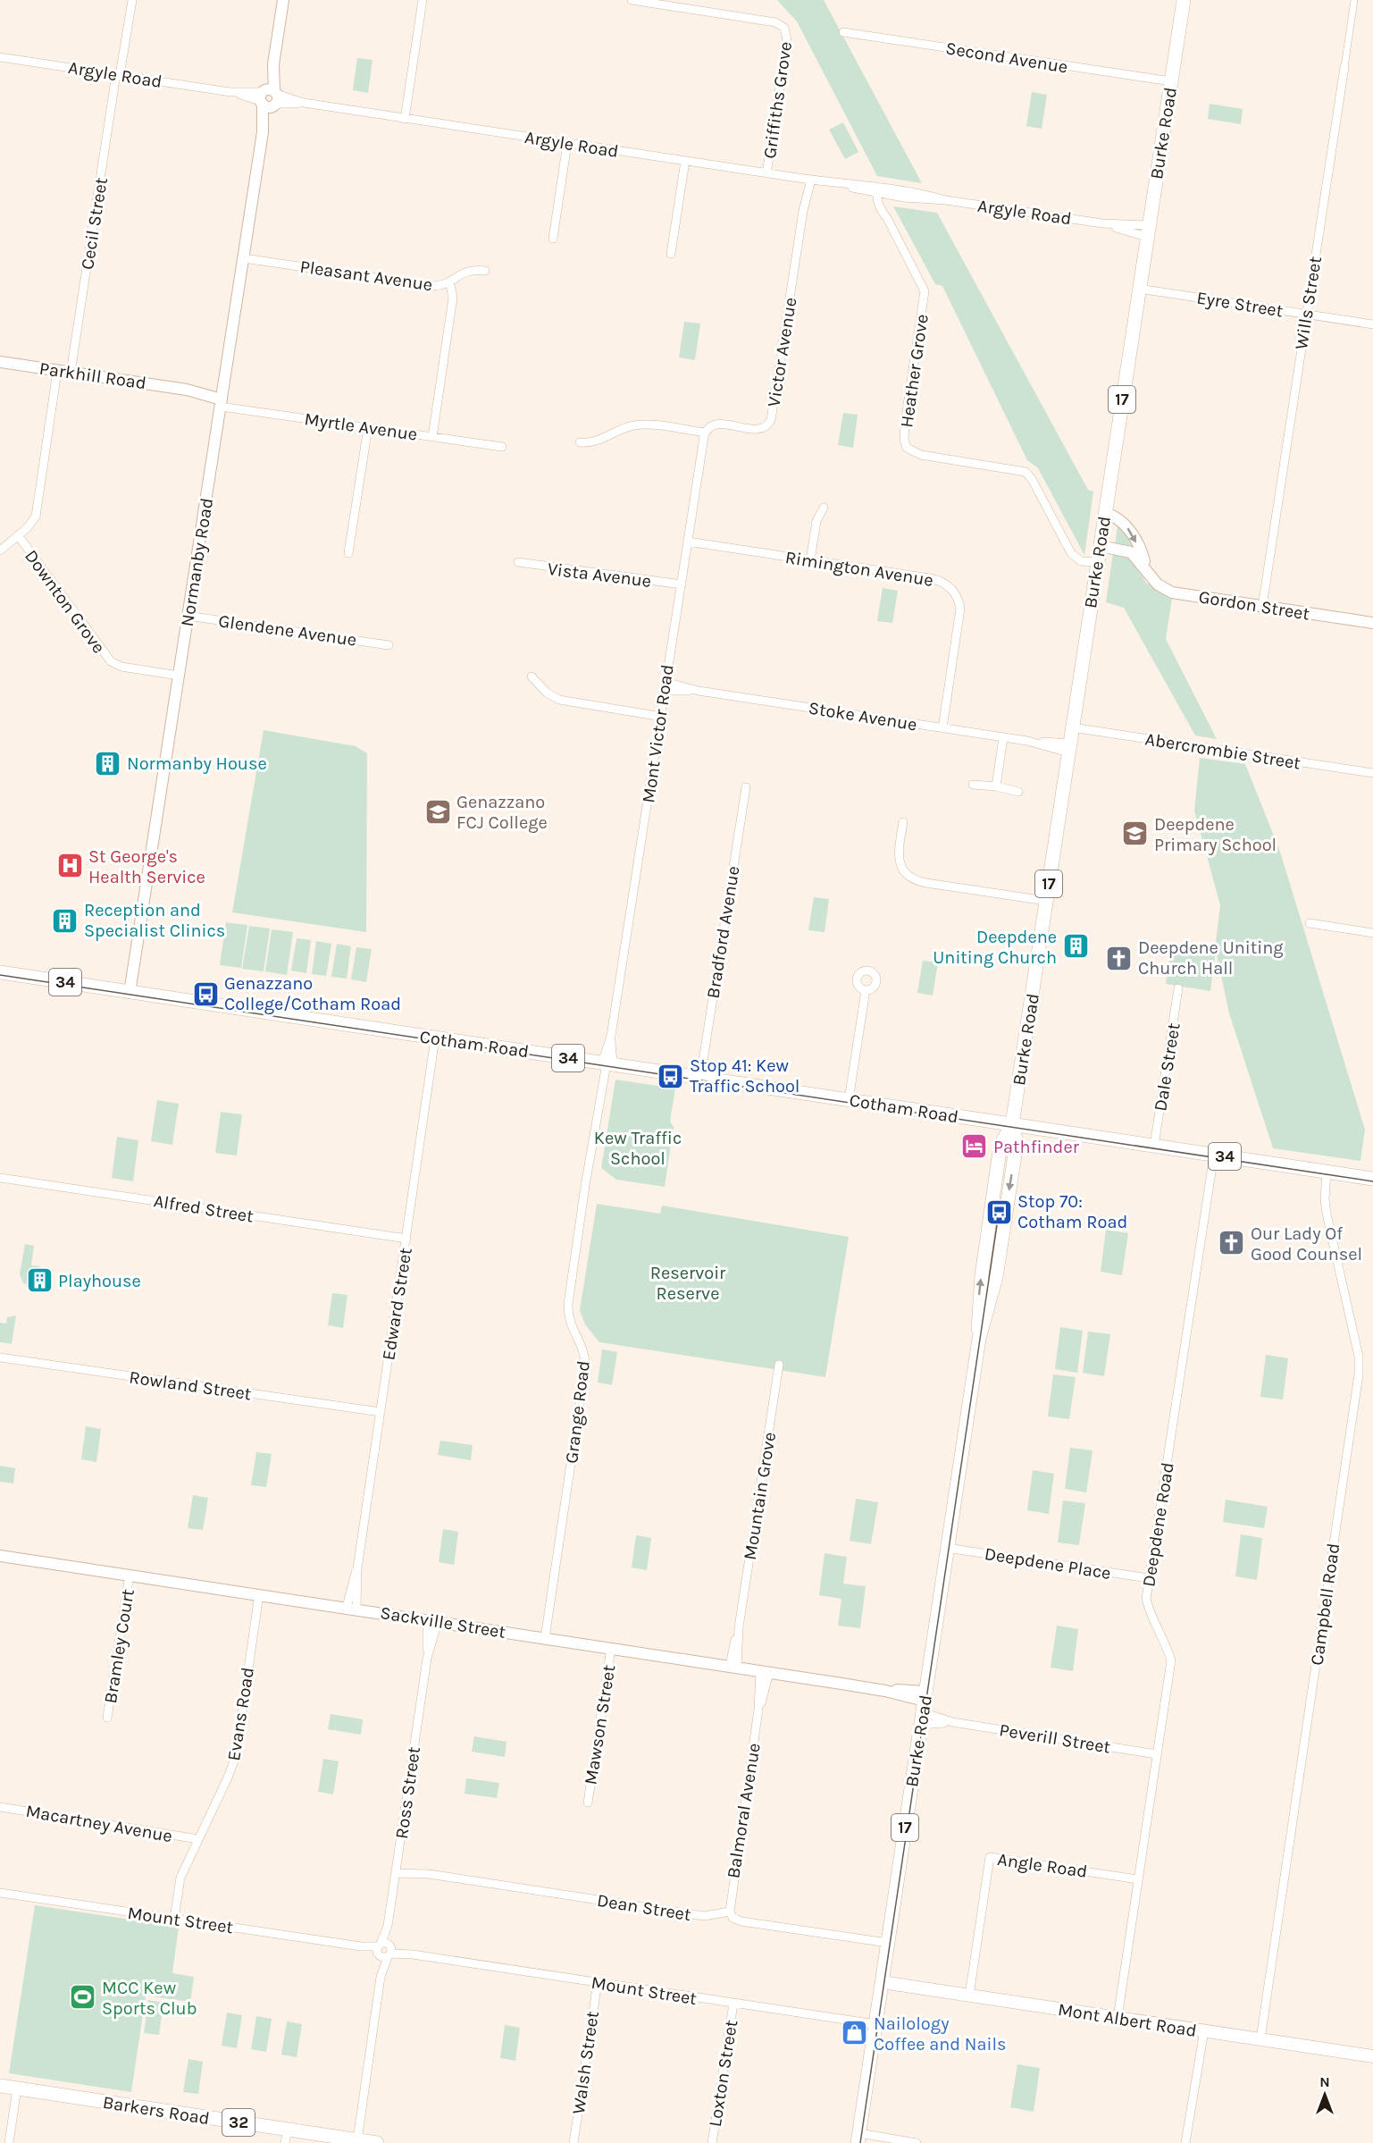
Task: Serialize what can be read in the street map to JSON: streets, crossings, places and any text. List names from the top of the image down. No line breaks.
{"streets":{"main road":["Burke Road","17","34","Cotham Road","Mont Albert Road","Barkers Road","32"],"street":["Second Avenue","Argyle Road","Griffiths Grove","Cecil Street","Pleasant Avenue","Wills Street","Eyre Street","Victor Avenue","Heather Grove","Parkhill Road","Myrtle Avenue","Normanby Road","Rimington Avenue","Vista Avenue","Downton Grove","Gordon Street","Glendene Avenue","Stoke Avenue","Mont Victor Road","Abercrombie Street","Bradford Avenue","Dale Street","Alfred Street","Edward Street","Rowland Street","Grange Road","Mountain Grove","Deepdene Road","Deepdene Place","Campbell Road","Sackville Street","Bramley Court","Evans Road","Mawson Street","Peverill Street","Ross Street","Balmoral Avenue","Macartney Avenue","Angle Road","Dean Street","Mount Street","Walsh Street","Loxton Street"]},"crossings":[["Second Avenue","Burke Road"],["Argyle Road","Griffiths Grove"],["Argyle Road","Burke Road"],["Argyle Road","Cecil Street"],["Argyle Road","Victor Avenue"],["Argyle Road","Heather Grove"],["Argyle Road","Normanby Road"],["Burke Road","Eyre Street"],["Burke Road","Heather Grove"],["Burke Road","Gordon Street"],["Burke Road","Stoke Avenue"],["Burke Road","Abercrombie Street"],["Burke Road","34"],["Burke Road","Cotham Road"],["Burke Road","Deepdene Place"],["Burke Road","Sackville Street"],["Burke Road","Peverill Street"],["Burke Road","Mount Street"],["Burke Road","Mont Albert Road"],["Cecil Street","Parkhill Road"],["Pleasant Avenue","Normanby Road"],["Wills Street","Eyre Street"],["Wills Street","Gordon Street"],["Victor Avenue","Mont Victor Road"],["Parkhill Road","Myrtle Avenue"],["Parkhill Road","Normanby Road"],["Myrtle Avenue","Normanby Road"],["Normanby Road","Downton Grove"],["Normanby Road","Glendene Avenue"],["Normanby Road","Cotham Road"],["Rimington Avenue","Stoke Avenue"],["Rimington Avenue","Mont Victor Road"],["Vista Avenue","Mont Victor Road"],["Stoke Avenue","Mont Victor Road"],["Mont Victor Road","Cotham Road"],["Mont Victor Road","Grange Road"],["Bradford Avenue","Cotham Road"],["34","Cotham Road"],["34","Dale Street"],["34","Deepdene Road"],["34","Campbell Road"],["Cotham Road","Edward Street"],["Cotham Road","Grange Road"],["Alfred Street","Edward Street"],["Edward Street","Rowland Street"],["Edward Street","Sackville Street"],["Grange Road","Sackville Street"],["Mountain Grove","Sackville Street"],["Deepdene Road","Deepdene Place"],["Deepdene Road","Peverill Street"],["Deepdene Road","Angle Road"],["Deepdene Road","Mont Albert Road"],["Campbell Road","Mont Albert Road"],["Sackville Street","Bramley Court"],["Sackville Street","Evans Road"],["Sackville Street","Mawson Street"],["Sackville Street","Peverill Street"],["Sackville Street","Ross Street"],["Sackville Street","Balmoral Avenue"],["Evans Road","Macartney Avenue"],["Evans Road","Mount Street"],["Ross Street","Dean Street"],["Ross Street","Mount Street"],["Ross Street","Barkers Road"],["Balmoral Avenue","Dean Street"],["Angle Road","Mont Albert Road"],["Mount Street","Walsh Street"],["Mount Street","Loxton Street"]],"parks":["Kew Traffic School","Reservoir Reserve"],"places":{"building":["Normanby House","Reception and Specialist Clinics","Deepdene Uniting Church","Playhouse"],"school or university":["Genazzano FCJ College","Deepdene Primary School"],"hospital":["St George's Health Service"],"church":["Deepdene Uniting Church Hall","Our Lady Of Good Counsel"],"bus stop":["Genazzano College/Cotham Road","Stop 41: Kew Traffic School","Stop 70: Cotham Road"],"hotel":["Pathfinder"],"sports":["MCC Kew Sports Club"],"shop":["Nailology Coffee and Nails"]},"north":"top"}
